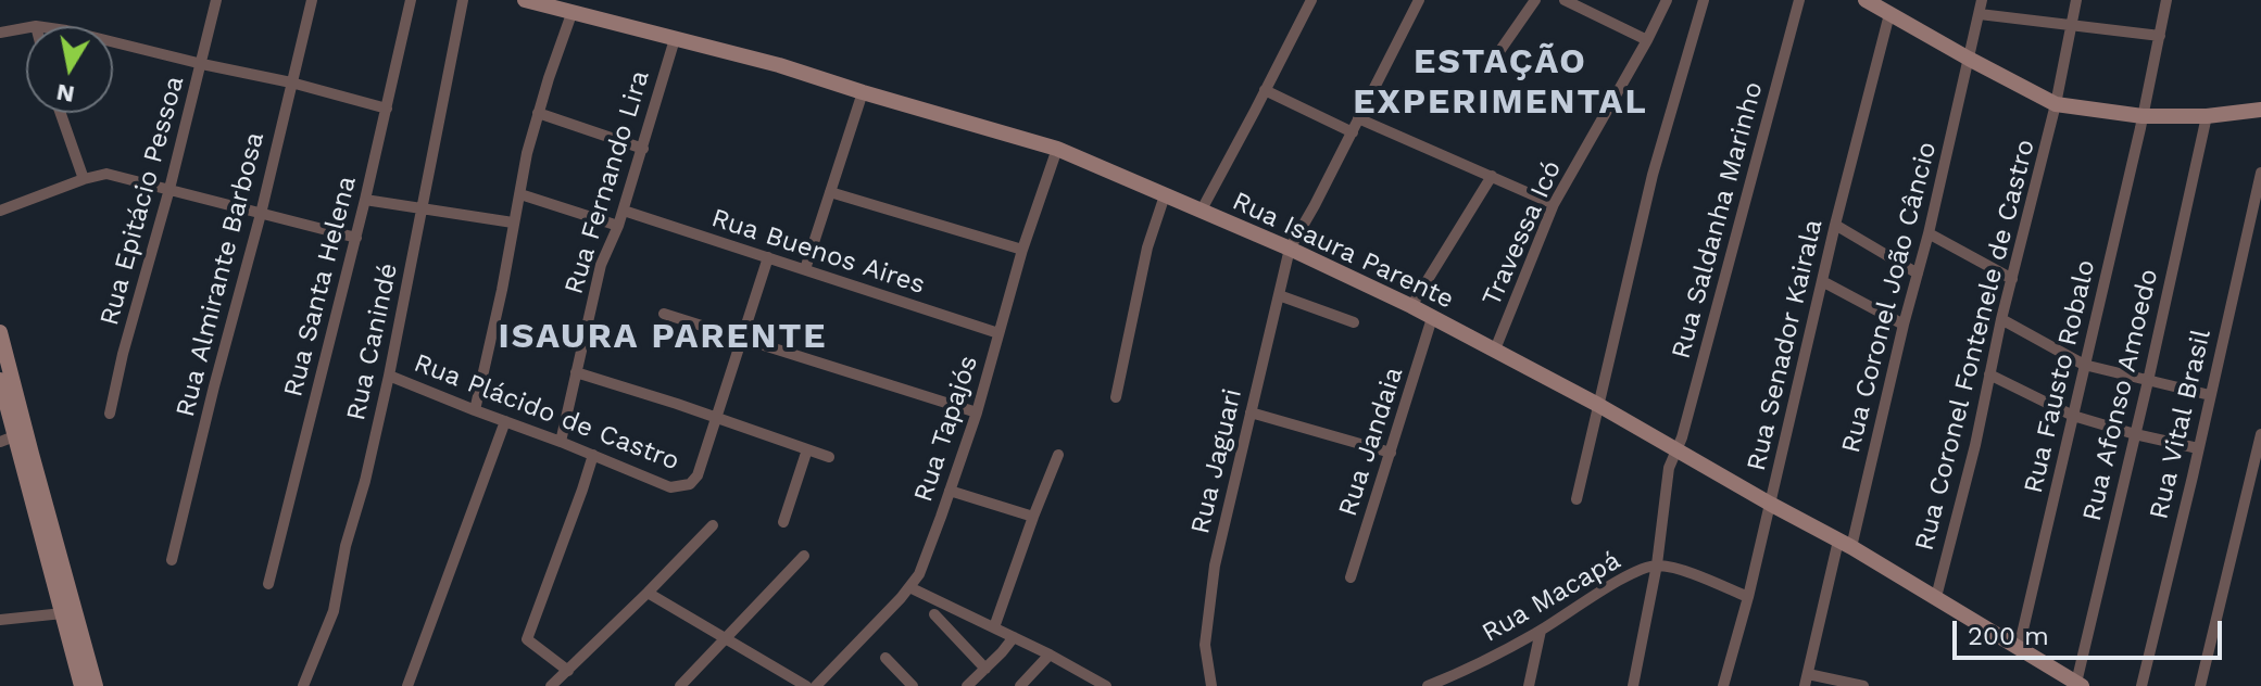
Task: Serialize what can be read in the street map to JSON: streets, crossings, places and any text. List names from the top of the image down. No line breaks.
{"streets":{"street":["Rua Fernando Lira","Rua Epitácio Pessoa","Rua Saldanha Marinho","Travessa Icó","Rua Isaura Parente","Rua Buenos Aires","Rua Almirante Barbosa","Rua Santa Helena","Rua Coronel João Câncio","Rua Canindé","Rua Senador Kairala","Rua Coronel Fontenele de Castro","Rua Fausto Robalo","Rua Afonso Amoedo","Rua Plácido de Castro","Rua Vital Brasil","Rua Tapajós","Rua Jandaia","Rua Jaguari","Rua Macapá"]},"crossings":[["Rua Fernando Lira","Rua Isaura Parente"],["Rua Fernando Lira","Rua Buenos Aires"],["Rua Fernando Lira","Rua Plácido de Castro"],["Rua Saldanha Marinho","Rua Isaura Parente"],["Rua Saldanha Marinho","Rua Macapá"],["Travessa Icó","Rua Isaura Parente"],["Rua Isaura Parente","Rua Coronel João Câncio"],["Rua Isaura Parente","Rua Senador Kairala"],["Rua Isaura Parente","Rua Coronel Fontenele de Castro"],["Rua Isaura Parente","Rua Fausto Robalo"],["Rua Isaura Parente","Rua Afonso Amoedo"],["Rua Isaura Parente","Rua Tapajós"],["Rua Isaura Parente","Rua Jandaia"],["Rua Isaura Parente","Rua Jaguari"],["Rua Buenos Aires","Rua Tapajós"],["Rua Canindé","Rua Plácido de Castro"],["Rua Senador Kairala","Rua Macapá"]],"districts":["ESTAÇÃO EXPERIMENTAL","ISAURA PARENTE"],"scale_bar":"200 m","north":"bottom"}
